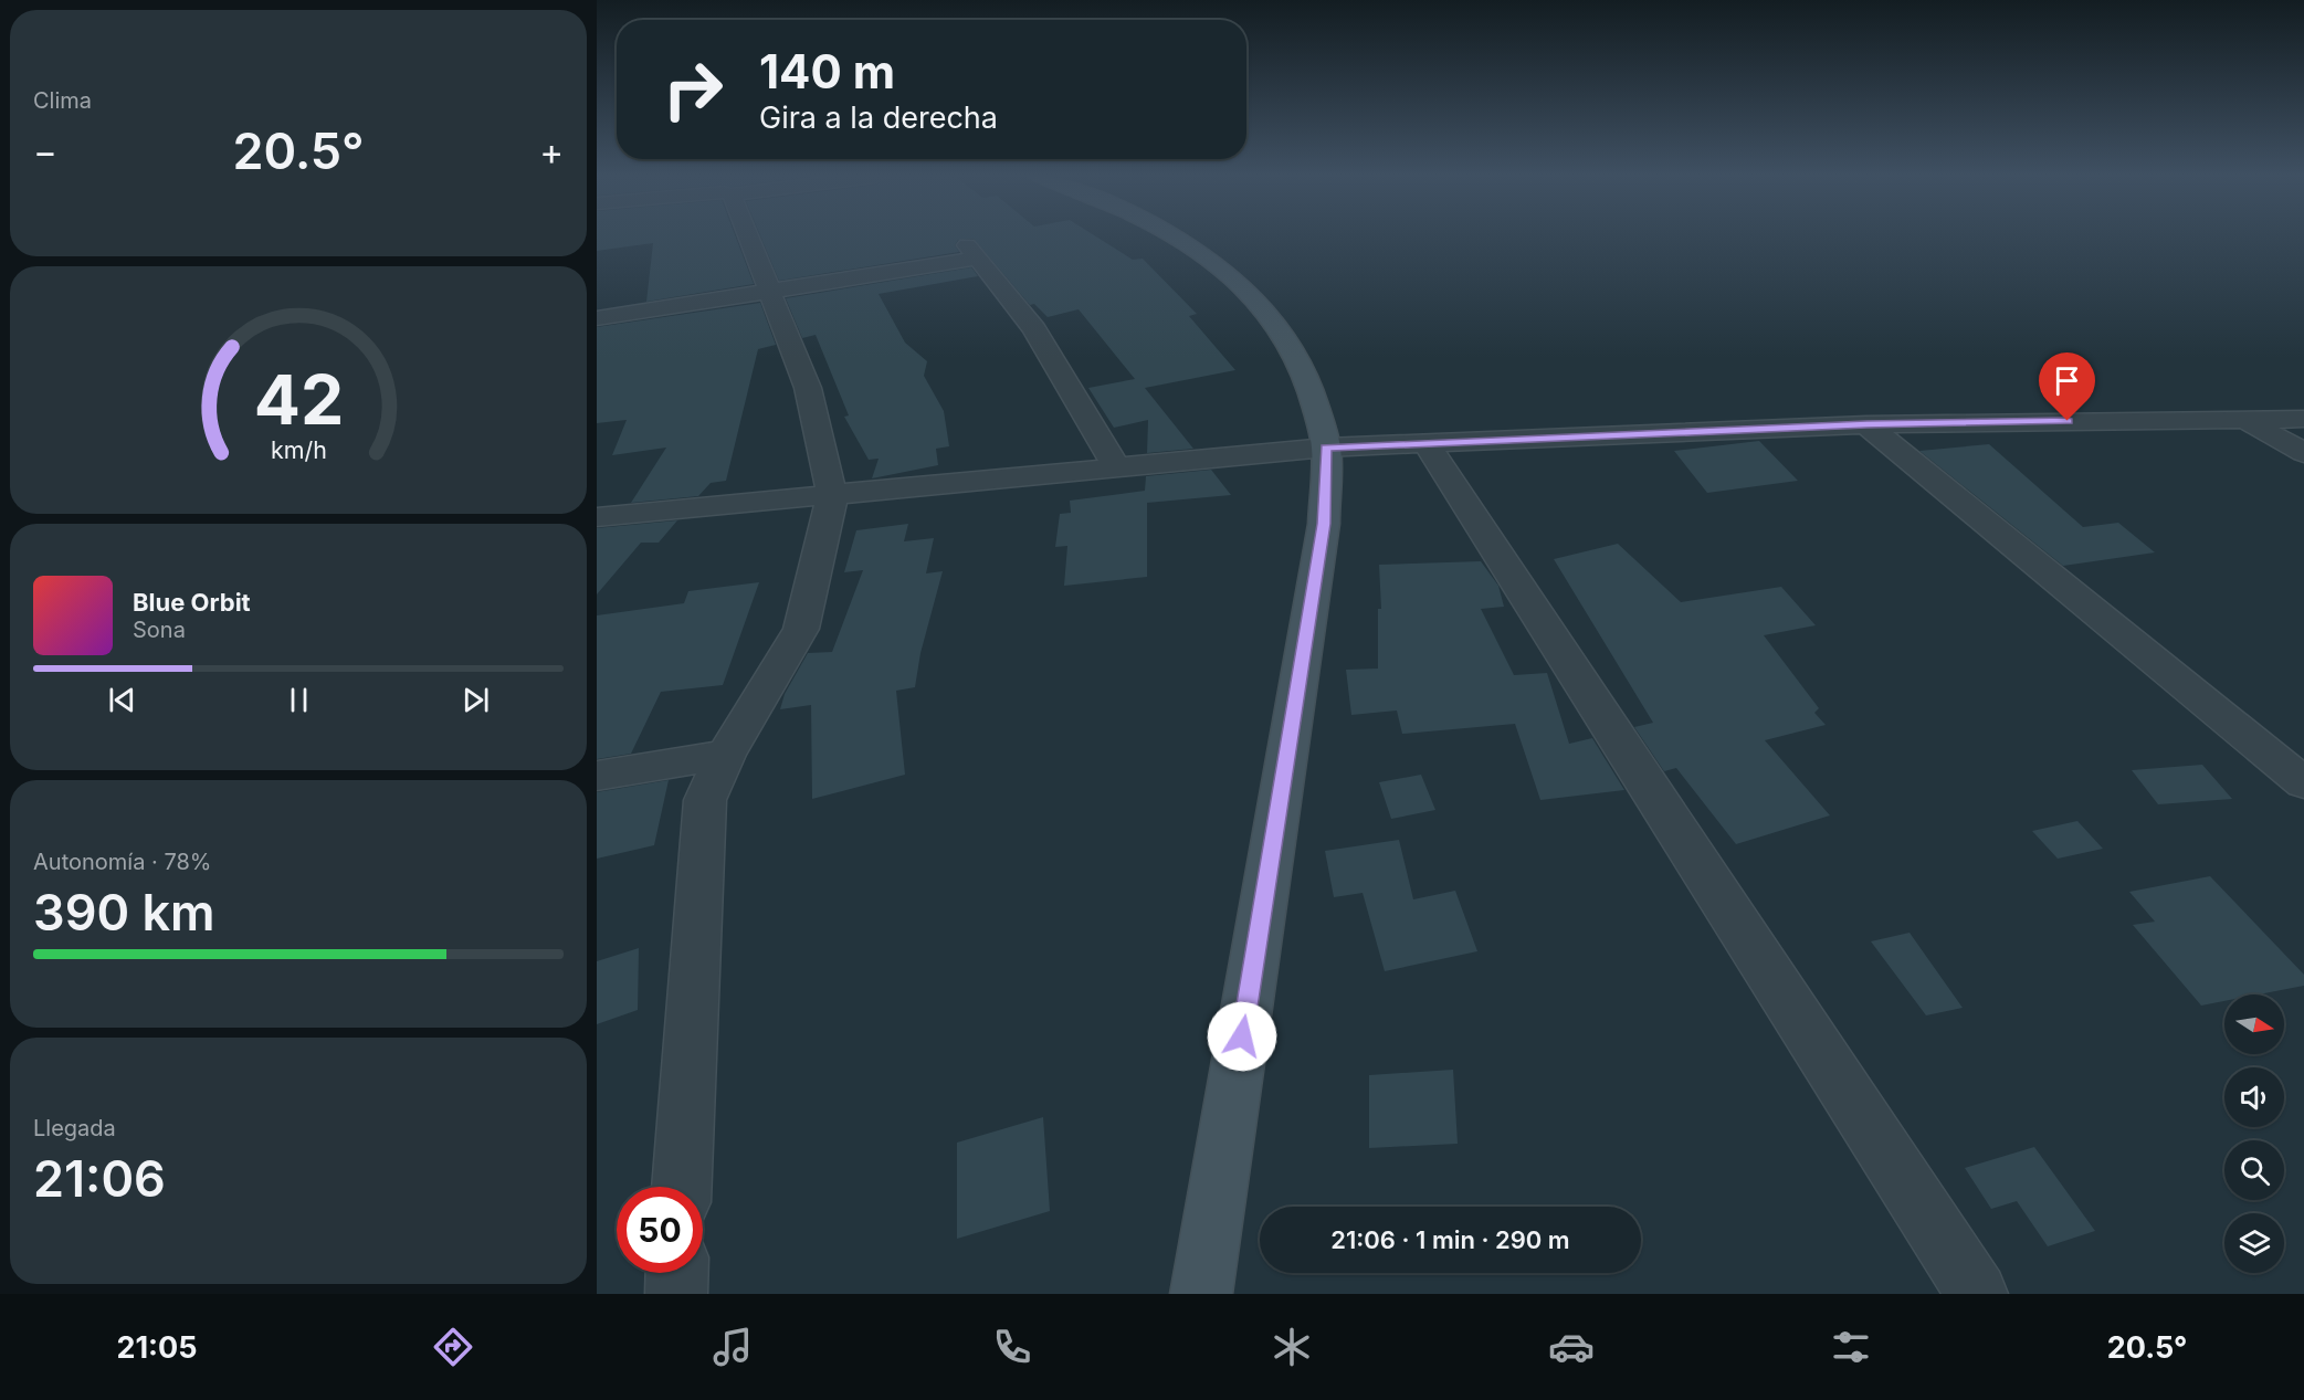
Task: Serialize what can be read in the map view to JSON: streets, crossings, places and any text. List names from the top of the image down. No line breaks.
{"north":"right","page":{"tile":["Clima",["Autonomía · 78%","390 km"],["Llegada","21:06"]],"turn":["140 m","Gira a la derecha"],"heat":["−","20.5°","+"],"song":["Blue Orbit","Sona"],"limit":"50","trip":"21:06 · 1 min · 290 m","tabs":["21:05","20.5°"],"gauge":["42","km/h"]}}
